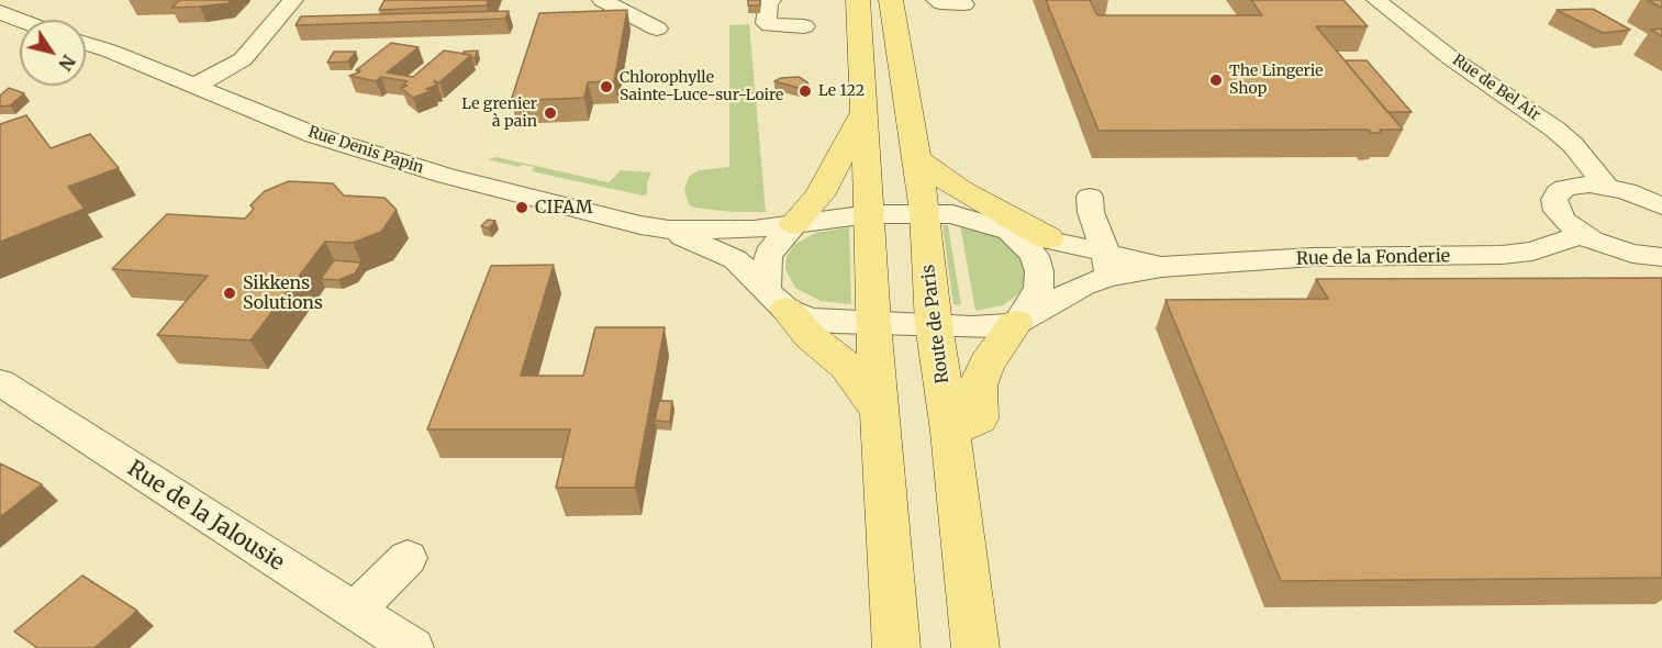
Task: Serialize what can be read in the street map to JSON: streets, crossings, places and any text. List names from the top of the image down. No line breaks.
{"streets":{"main road":["Route de Paris"],"street":["Rue de Bel Air","Rue Denis Papin","Rue de la Fonderie","Rue de la Jalousie"]},"places":["The Lingerie Shop","Chlorophylle Sainte-Luce-sur-Loire","Le 122","Le grenier à pain","CIFAM","Sikkens Solutions"],"north":"bottom right"}
